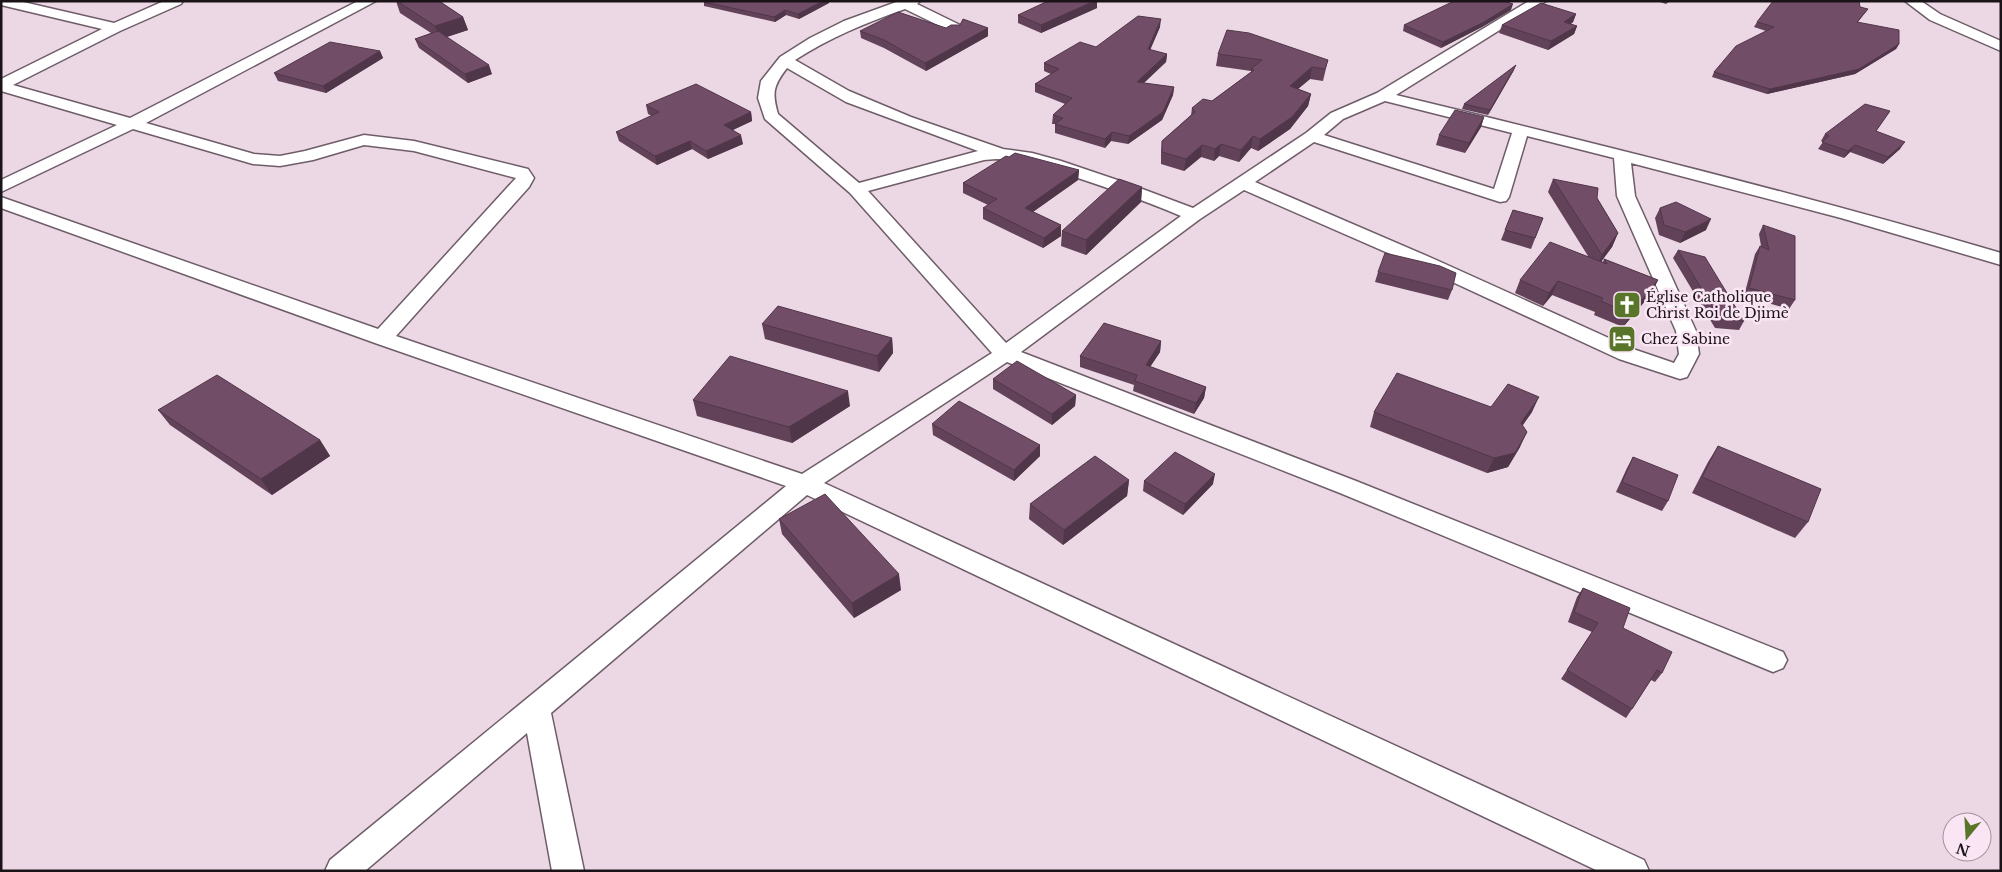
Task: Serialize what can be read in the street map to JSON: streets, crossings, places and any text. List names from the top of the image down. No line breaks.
{"places":{"church":["Église Catholique Christ Roi de Djimè"],"hotel":["Chez Sabine"]},"north":"bottom"}
